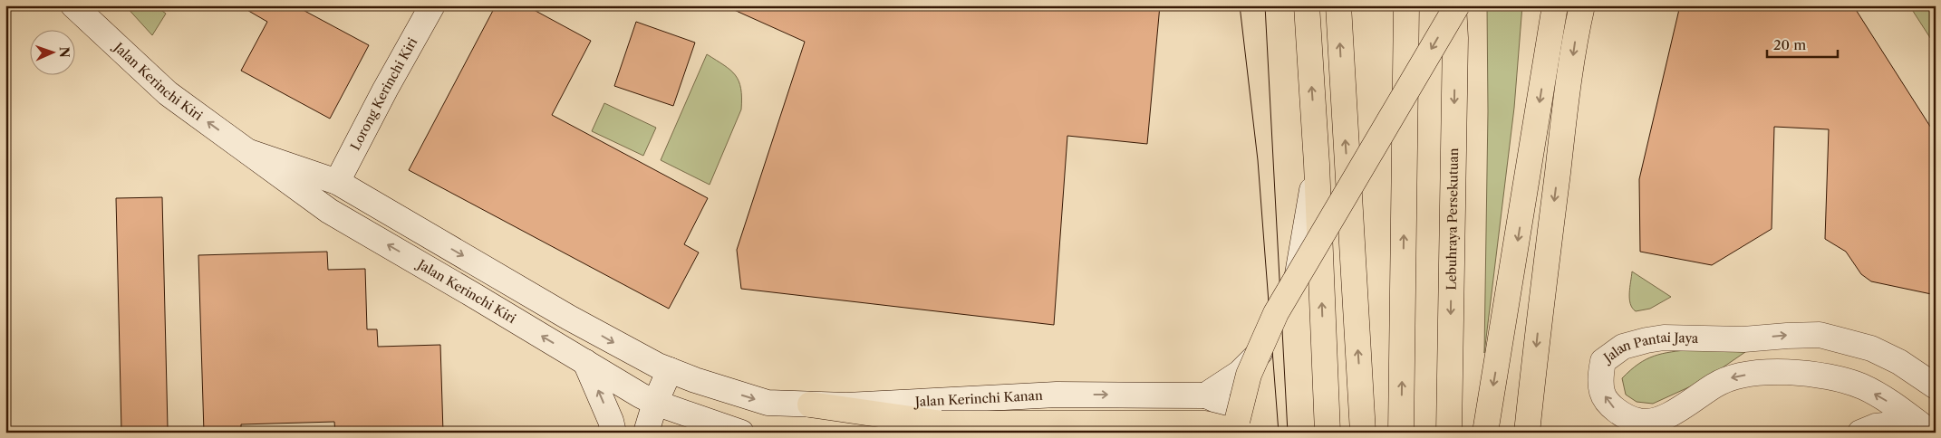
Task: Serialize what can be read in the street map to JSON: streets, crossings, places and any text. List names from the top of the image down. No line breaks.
{"streets":{"highway":["Lebuhraya Persekutuan"],"street":["Jalan Kerinchi Kiri","Lorong Kerinchi Kiri","Jalan Pantai Jaya","Jalan Kerinchi Kanan"]},"crossings":[["Jalan Kerinchi Kiri","Lorong Kerinchi Kiri"],["Jalan Kerinchi Kiri","Jalan Kerinchi Kanan"]],"one_way":["Jalan Kerinchi Kanan"],"scale_bar":"20 m","north":"right"}
